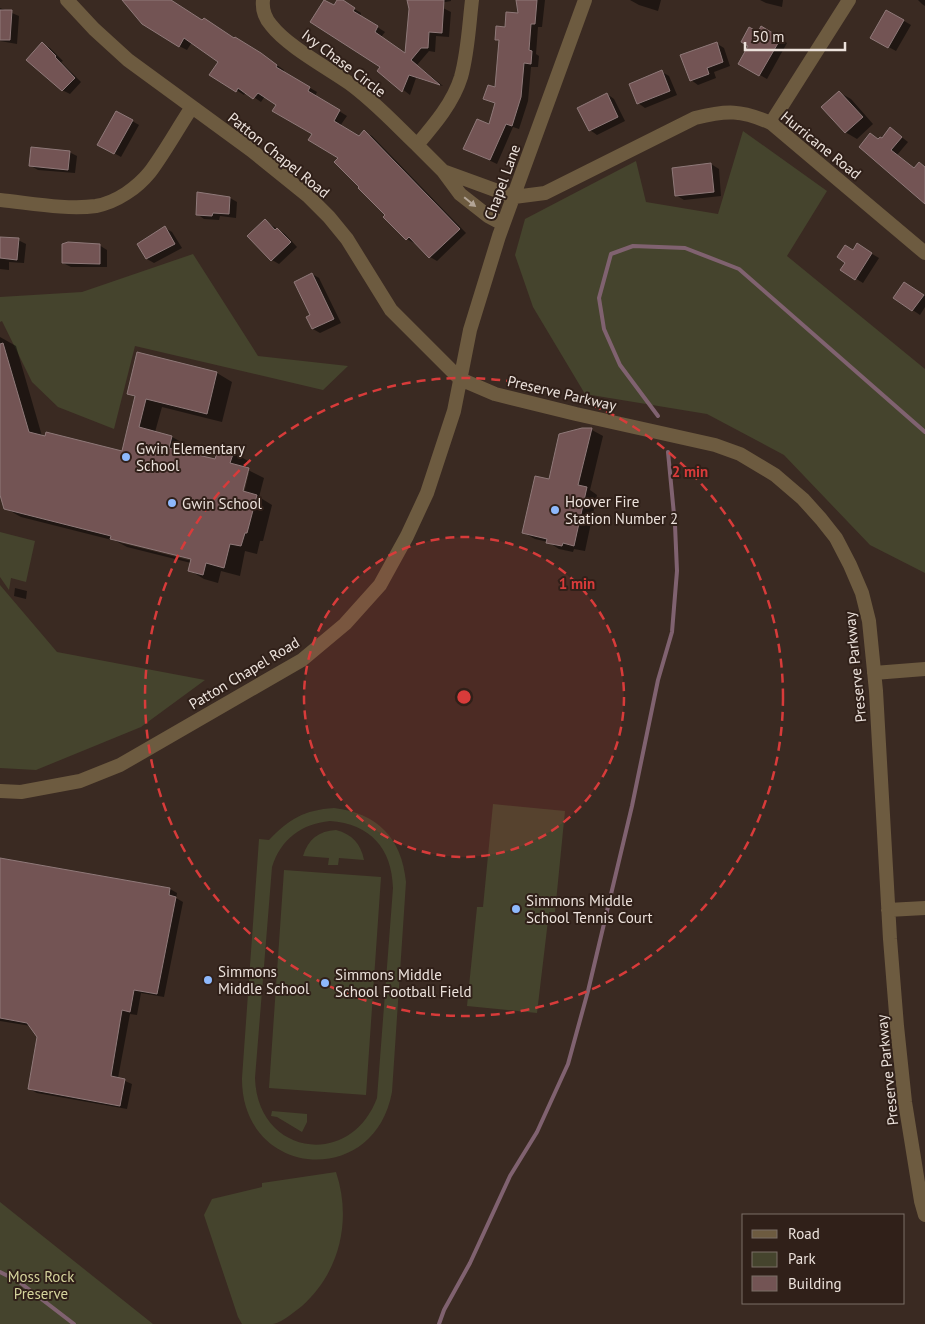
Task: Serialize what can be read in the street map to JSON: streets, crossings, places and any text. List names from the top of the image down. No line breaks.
{"streets":{"street":["Ivy Chase Circle","Hurricane Road","Patton Chapel Road","Chapel Lane","Preserve Parkway"]},"crossings":[["Ivy Chase Circle","Hurricane Road"],["Ivy Chase Circle","Chapel Lane"],["Hurricane Road","Chapel Lane"],["Patton Chapel Road","Chapel Lane"],["Patton Chapel Road","Preserve Parkway"],["Chapel Lane","Preserve Parkway"]],"parks":["Moss Rock Preserve"],"places":["Gwin Elementary School","Gwin School","Hoover Fire Station Number 2","Simmons Middle School Tennis Court","Simmons Middle School","Simmons Middle School Football Field"],"legend":["Road","Park","Building"],"scale_bar":"50 m","rings":["2 min","1 min"]}
